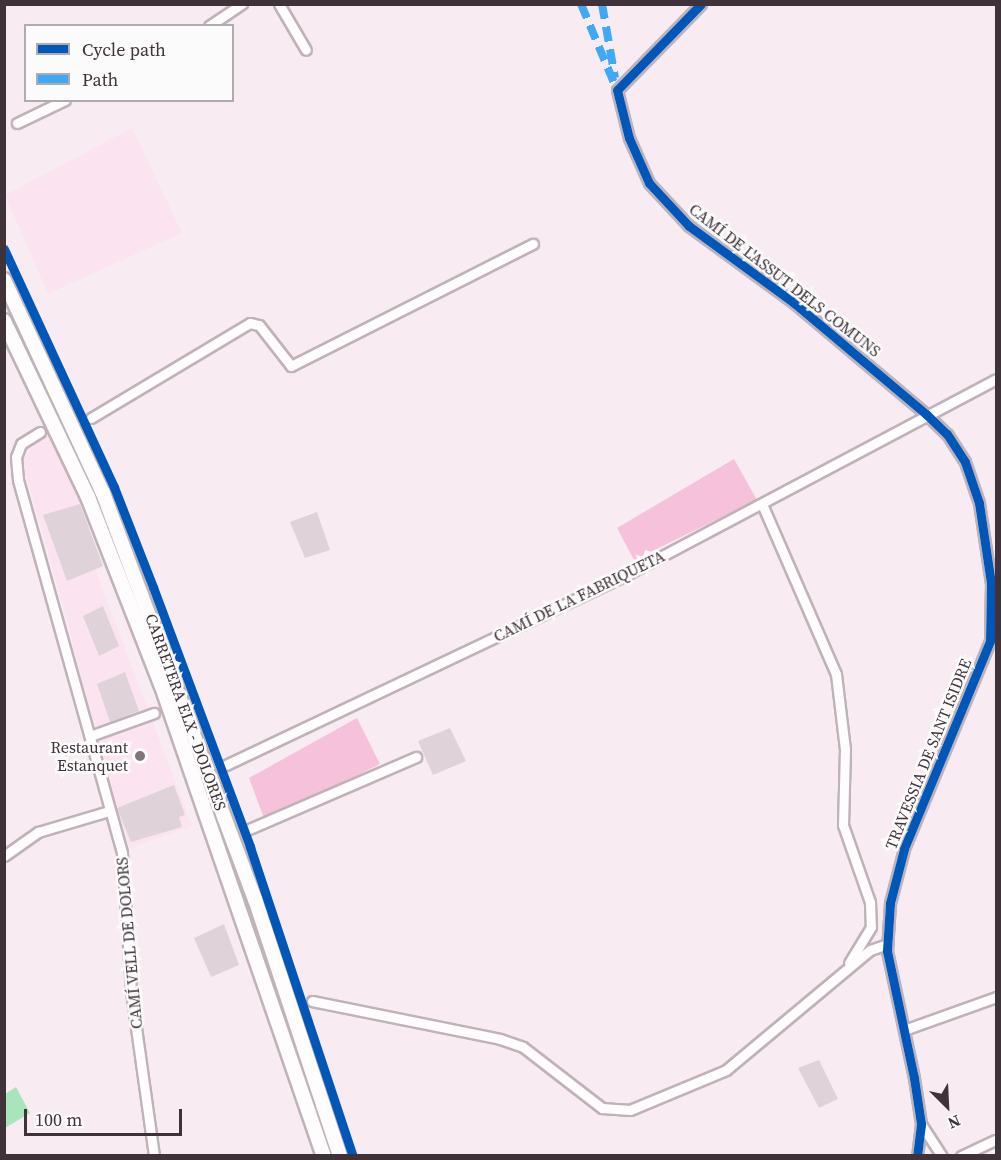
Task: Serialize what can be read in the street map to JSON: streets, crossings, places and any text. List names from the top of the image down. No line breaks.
{"streets":{"main road":["CARRETERA ELX - DOLORES"],"street":["CAMÍ DE L'ASSUT DELS COMUNS","CAMÍ DE LA FABRIQUETA","TRAVESSIA DE SANT ISIDRE","CAMÍ VELL DE DOLORS"]},"crossings":[["CAMÍ DE L'ASSUT DELS COMUNS","CAMÍ DE LA FABRIQUETA"],["CAMÍ DE L'ASSUT DELS COMUNS","TRAVESSIA DE SANT ISIDRE"],["CAMÍ DE LA FABRIQUETA","TRAVESSIA DE SANT ISIDRE"]],"places":["Restaurant Estanquet"],"legend":["Cycle path","Path"],"scale_bar":"100 m","north":"bottom right"}
